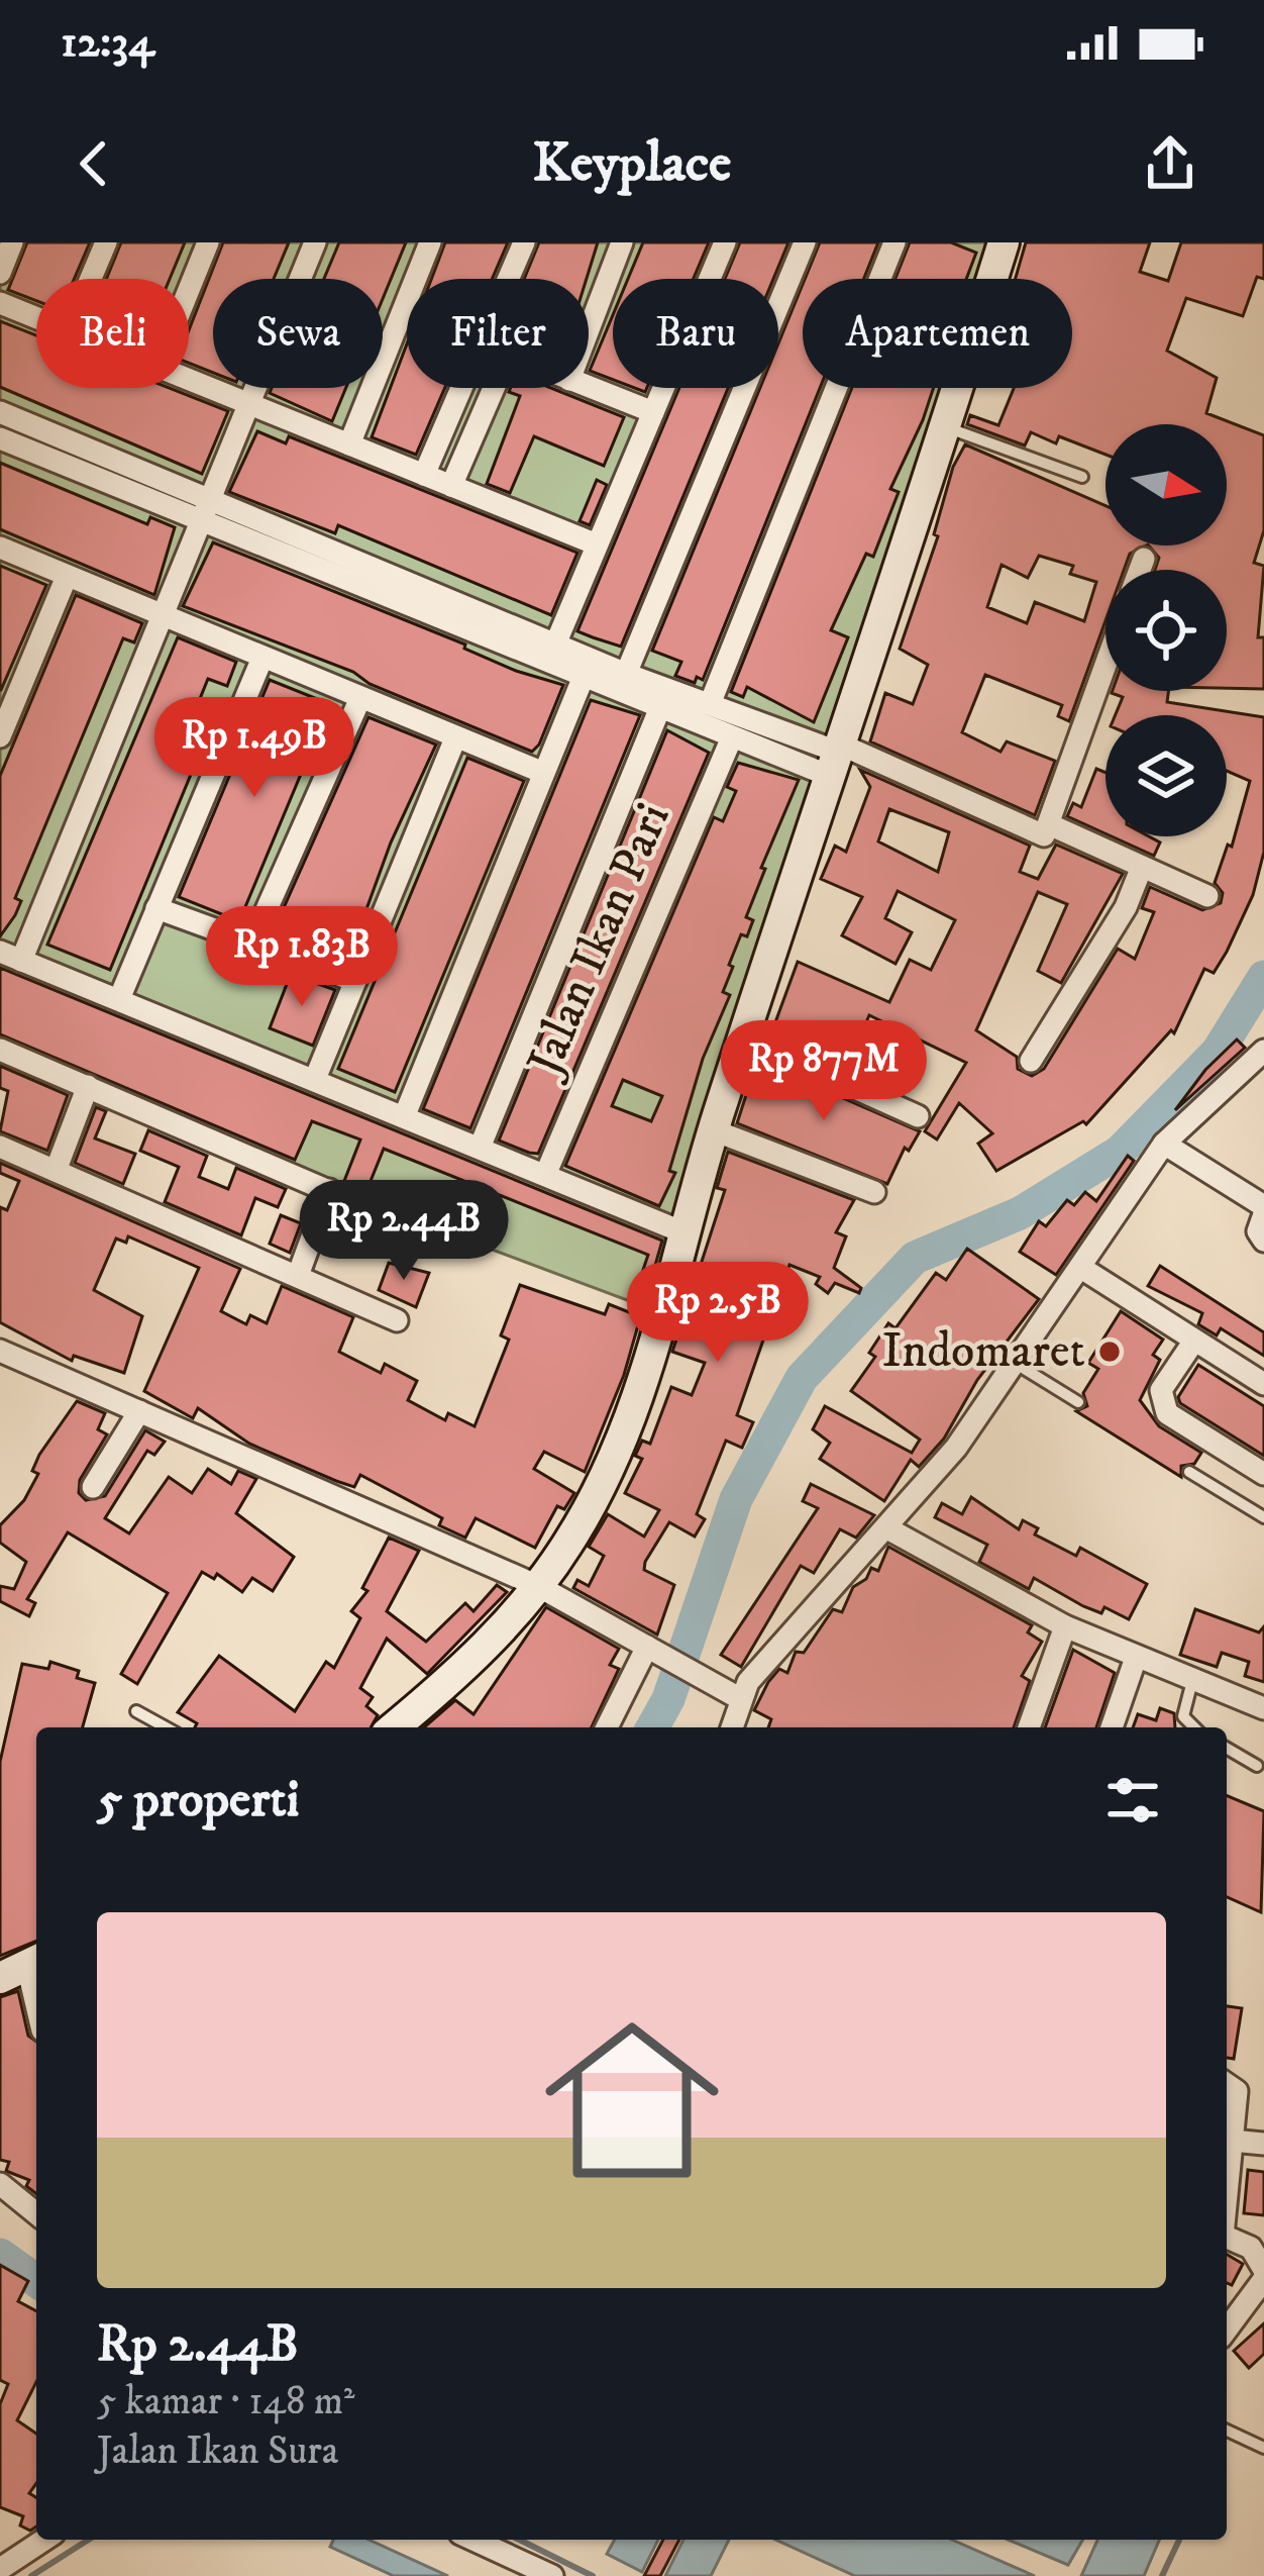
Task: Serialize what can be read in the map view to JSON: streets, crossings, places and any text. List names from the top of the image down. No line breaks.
{"streets":{"street":["Jalan Ikan Pari"]},"places":["Indomaret"],"north":"right","page":{"status":"12:34","header":"Keyplace","chip":["Beli","Sewa","Filter","Baru","Apartemen"],"price":["Rp 1.49B","Rp 1.83B","Rp 877M","Rp 2.44B","Rp 2.5B"],"heading":"5 properti","list":[{"name":"Rp 2.44B","note":"5 kamar · 148 m² · Jalan Ikan Sura"}]}}
